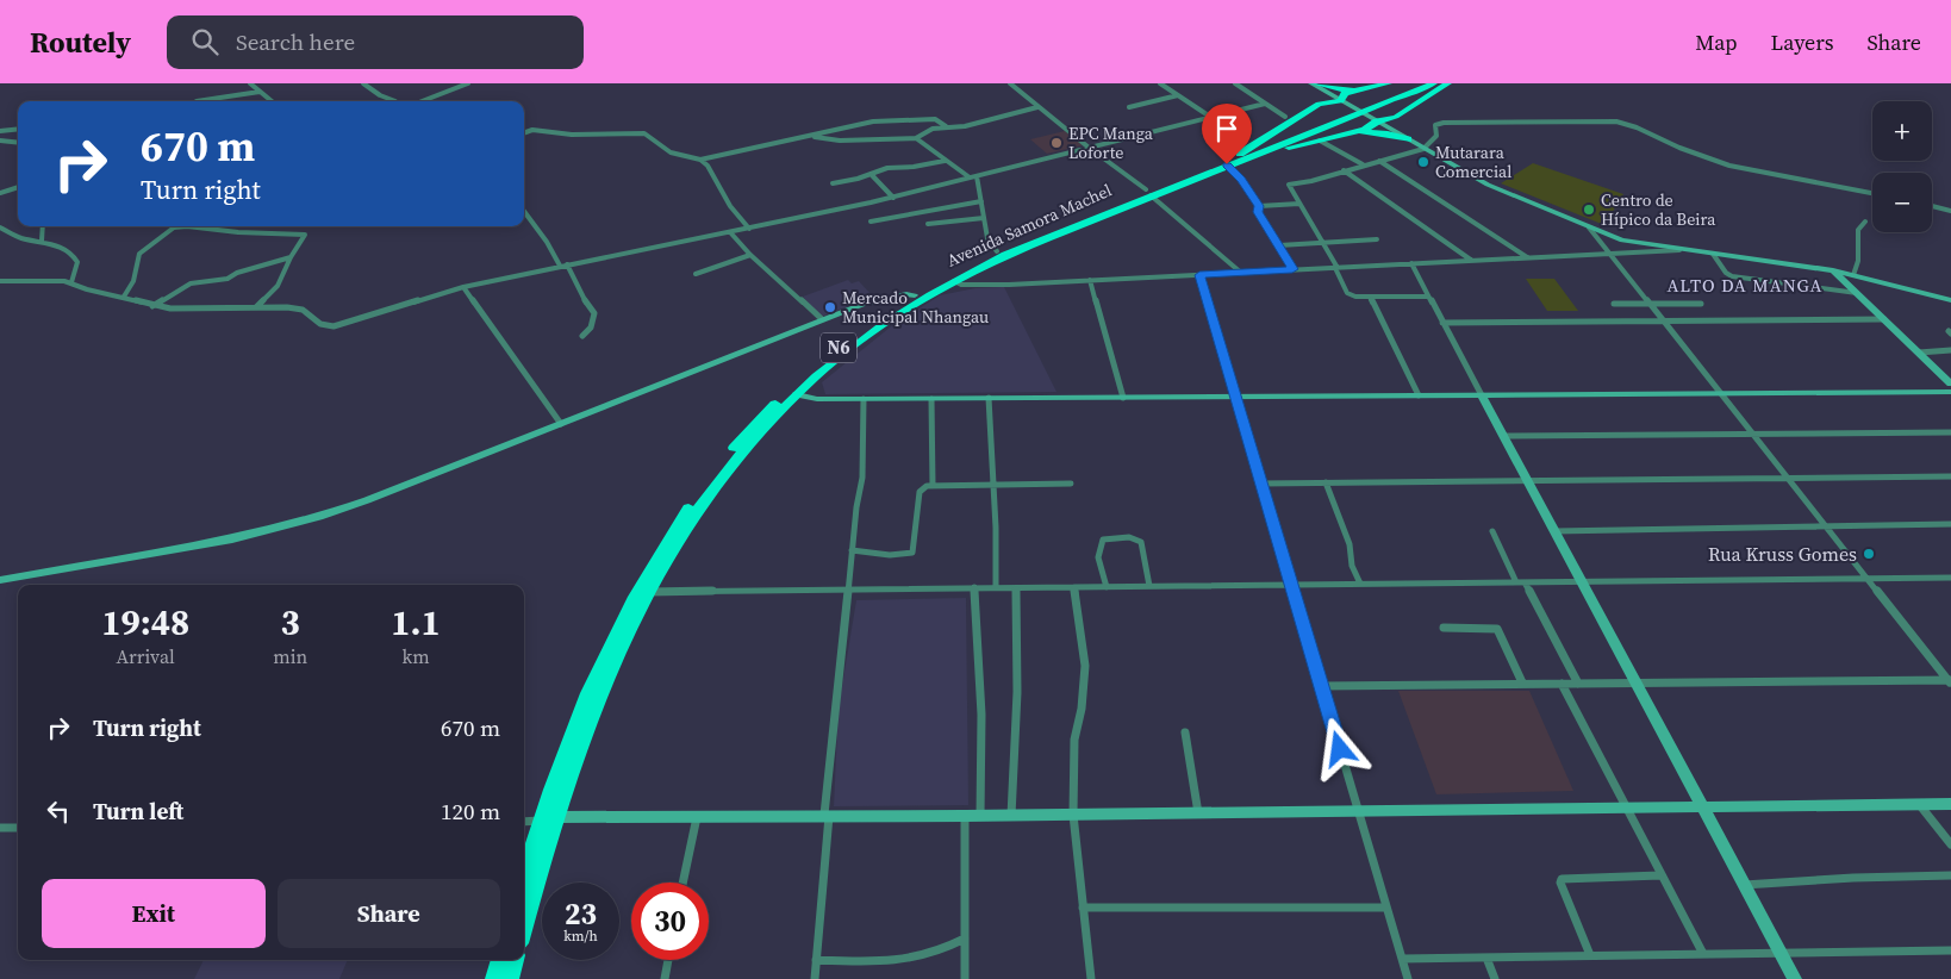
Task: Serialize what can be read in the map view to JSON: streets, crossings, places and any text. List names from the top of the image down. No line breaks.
{"streets":{"highway":["Avenida Samora Machel","N6"]},"crossings":[["Avenida Samora Machel","N6"]],"districts":["ALTO DA MANGA"],"places":["EPC Manga Loforte","Mutarara Comercial","Centro de Hípico da Beira","Mercado Municipal Nhangau","Rua Kruss Gomes"],"page":{"header":"Routely","search":"Search here","nav":["Map","Layers","Share"],"map_buttons":["+","−"],"turn":["670 m","Turn right"],"eta":["19:48","Arrival","3","min","1.1","km"],"list":[{"name":"Turn right","value":"670 m"},{"name":"Turn left","value":"120 m"}],"buttons":["Exit","Share"],"speed":"23 km/h","limit":"30"}}
